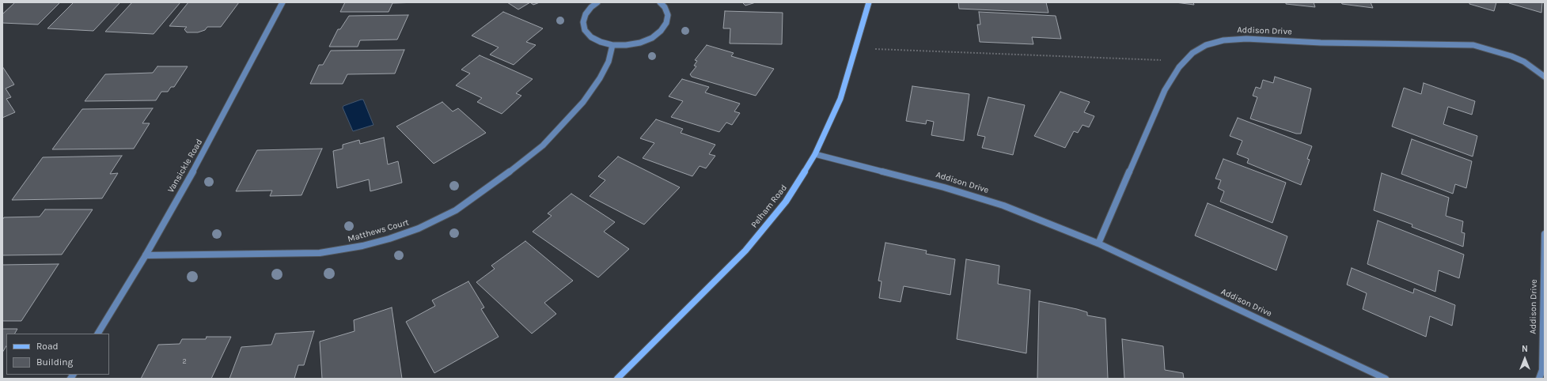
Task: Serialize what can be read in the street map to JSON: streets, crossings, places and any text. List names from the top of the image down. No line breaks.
{"streets":{"main road":["Pelham Road"],"street":["Addison Drive","Vansickle Road","Matthews Court"]},"crossings":[["Addison Drive","Pelham Road"],["Vansickle Road","Matthews Court"]],"house_numbers":["2"],"legend":["Road","Building"],"north":"top"}
